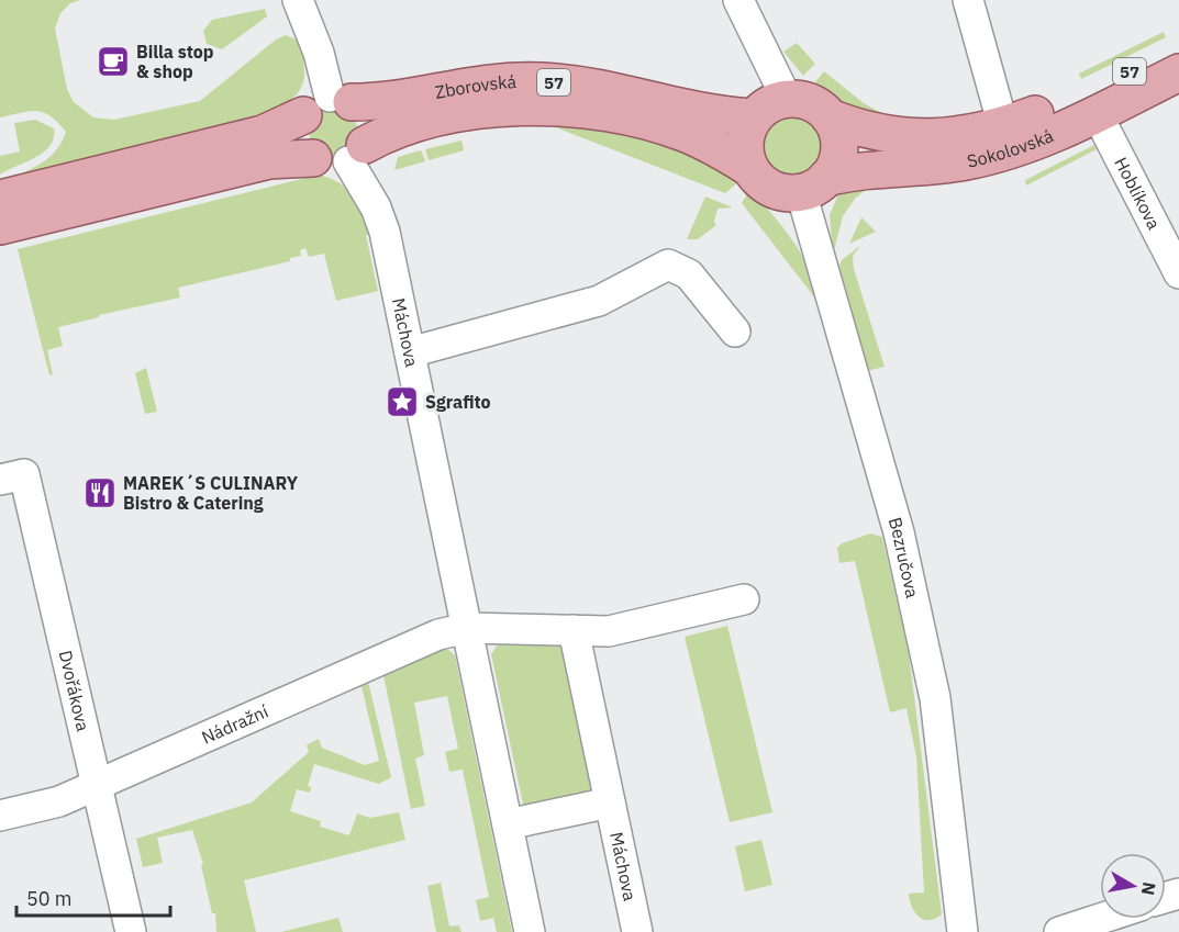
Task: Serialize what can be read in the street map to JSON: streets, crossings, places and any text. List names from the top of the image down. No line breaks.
{"streets":{"main road":["57","Zborovská","Sokolovská"],"street":["Hoblíkova","Máchova","Bezručova","Dvořákova","Nádražní"]},"crossings":[["57","Zborovská"],["57","Sokolovská"],["57","Máchova"],["57","Bezručova"],["Zborovská","Sokolovská"],["Zborovská","Máchova"],["Zborovská","Bezručova"],["Sokolovská","Hoblíkova"],["Sokolovská","Bezručova"],["Máchova","Nádražní"],["Dvořákova","Nádražní"]],"places":{"cafe":["Billa stop & shop"],"place":["Sgrafito"],"restaurant":["MAREK´S CULINARY Bistro & Catering"]},"scale_bar":"50 m","north":"right"}
